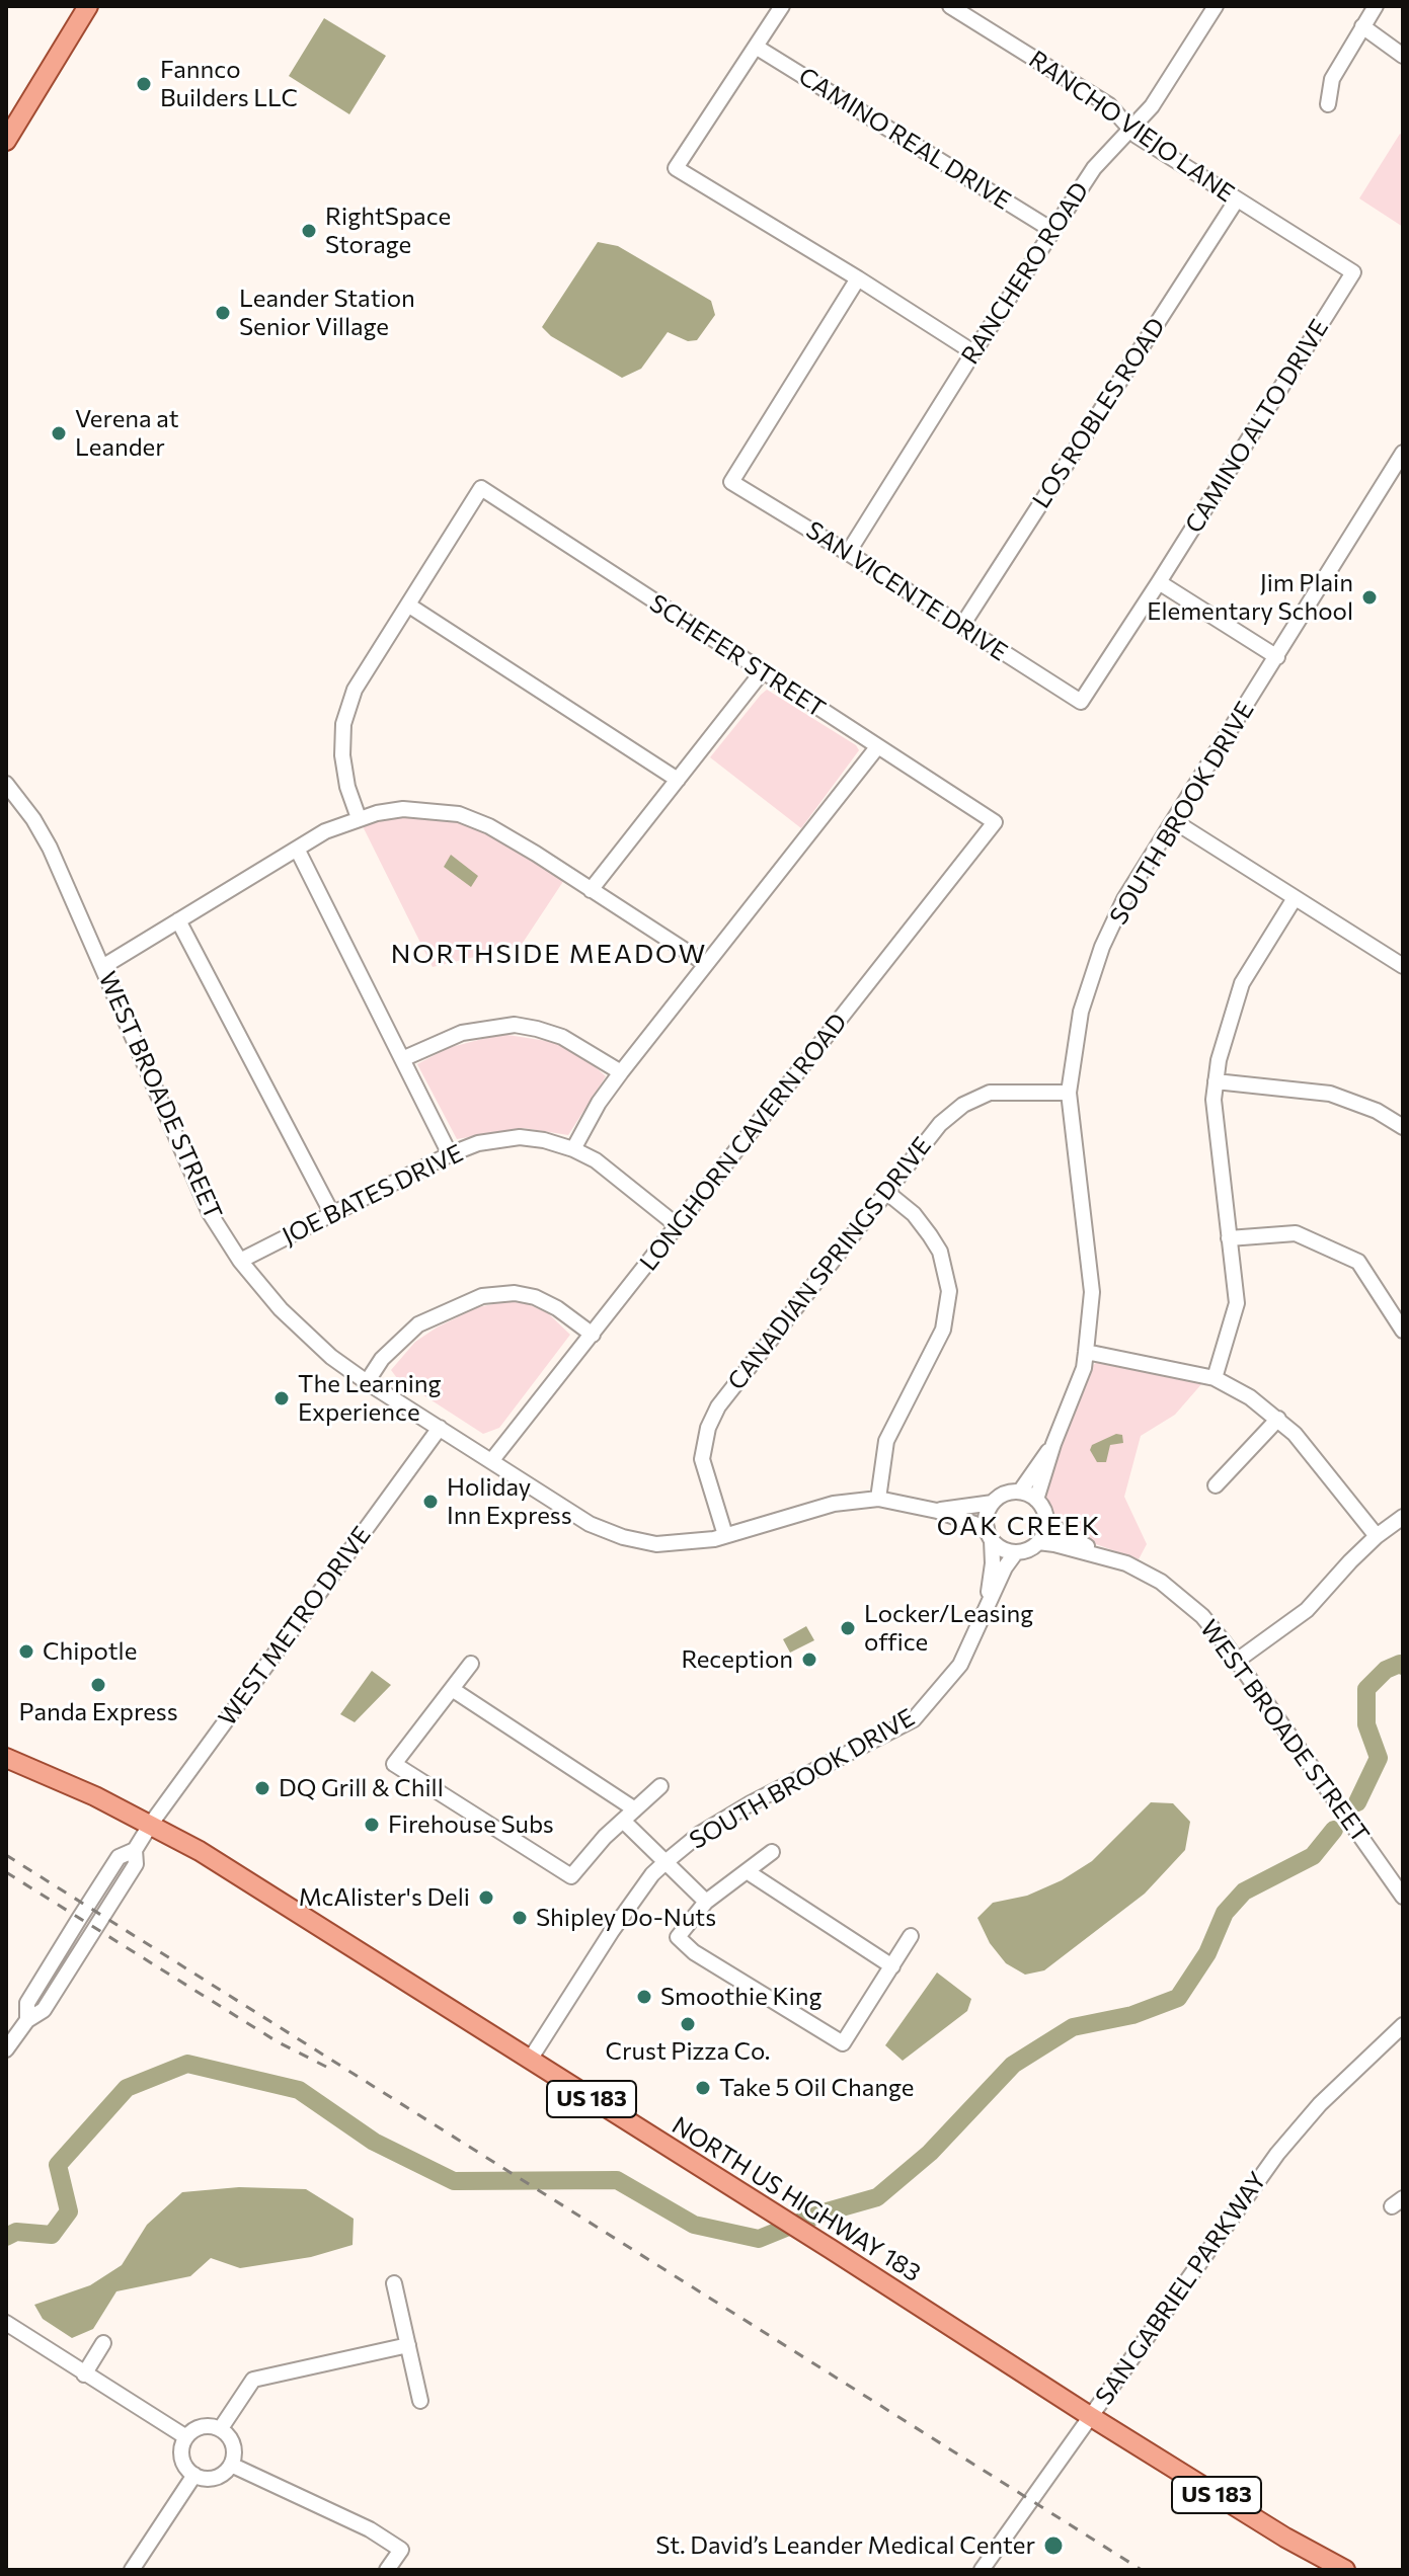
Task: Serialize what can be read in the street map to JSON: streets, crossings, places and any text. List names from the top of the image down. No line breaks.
{"streets":{"main road":["US 183","NORTH US HIGHWAY 183"],"street":["RANCHO VIEJO LANE","CAMINO REAL DRIVE","RANCHERO ROAD","LOS ROBLES ROAD","CAMINO ALTO DRIVE","SAN VICENTE DRIVE","SCHEFER STREET","SOUTH BROOK DRIVE","WEST BROADE STREET","LONGHORN CAVERN ROAD","JOE BATES DRIVE","CANADIAN SPRINGS DRIVE","WEST METRO DRIVE","SAN GABRIEL PARKWAY"]},"crossings":[["RANCHO VIEJO LANE","RANCHERO ROAD"],["RANCHO VIEJO LANE","LOS ROBLES ROAD"],["RANCHO VIEJO LANE","CAMINO ALTO DRIVE"],["CAMINO REAL DRIVE","RANCHERO ROAD"],["RANCHERO ROAD","SAN VICENTE DRIVE"],["LOS ROBLES ROAD","SAN VICENTE DRIVE"],["CAMINO ALTO DRIVE","SAN VICENTE DRIVE"],["SCHEFER STREET","LONGHORN CAVERN ROAD"],["SOUTH BROOK DRIVE","WEST BROADE STREET"],["SOUTH BROOK DRIVE","CANADIAN SPRINGS DRIVE"],["SOUTH BROOK DRIVE","NORTH US HIGHWAY 183"],["WEST BROADE STREET","LONGHORN CAVERN ROAD"],["WEST BROADE STREET","JOE BATES DRIVE"],["WEST BROADE STREET","CANADIAN SPRINGS DRIVE"],["WEST BROADE STREET","WEST METRO DRIVE"],["LONGHORN CAVERN ROAD","JOE BATES DRIVE"],["WEST METRO DRIVE","NORTH US HIGHWAY 183"],["NORTH US HIGHWAY 183","SAN GABRIEL PARKWAY"]],"districts":["NORTHSIDE MEADOW","OAK CREEK"],"places":["Fannco Builders LLC","RightSpace Storage","Leander Station Senior Village","Verena at Leander","Jim Plain Elementary School","The Learning Experience","Holiday Inn Express","Locker/Leasing office","Chipotle","Reception","Panda Express","DQ Grill & Chill","Firehouse Subs","McAlister's Deli","Shipley Do-Nuts","Smoothie King","Crust Pizza Co.","Take 5 Oil Change","St. David’s Leander Medical Center"]}
